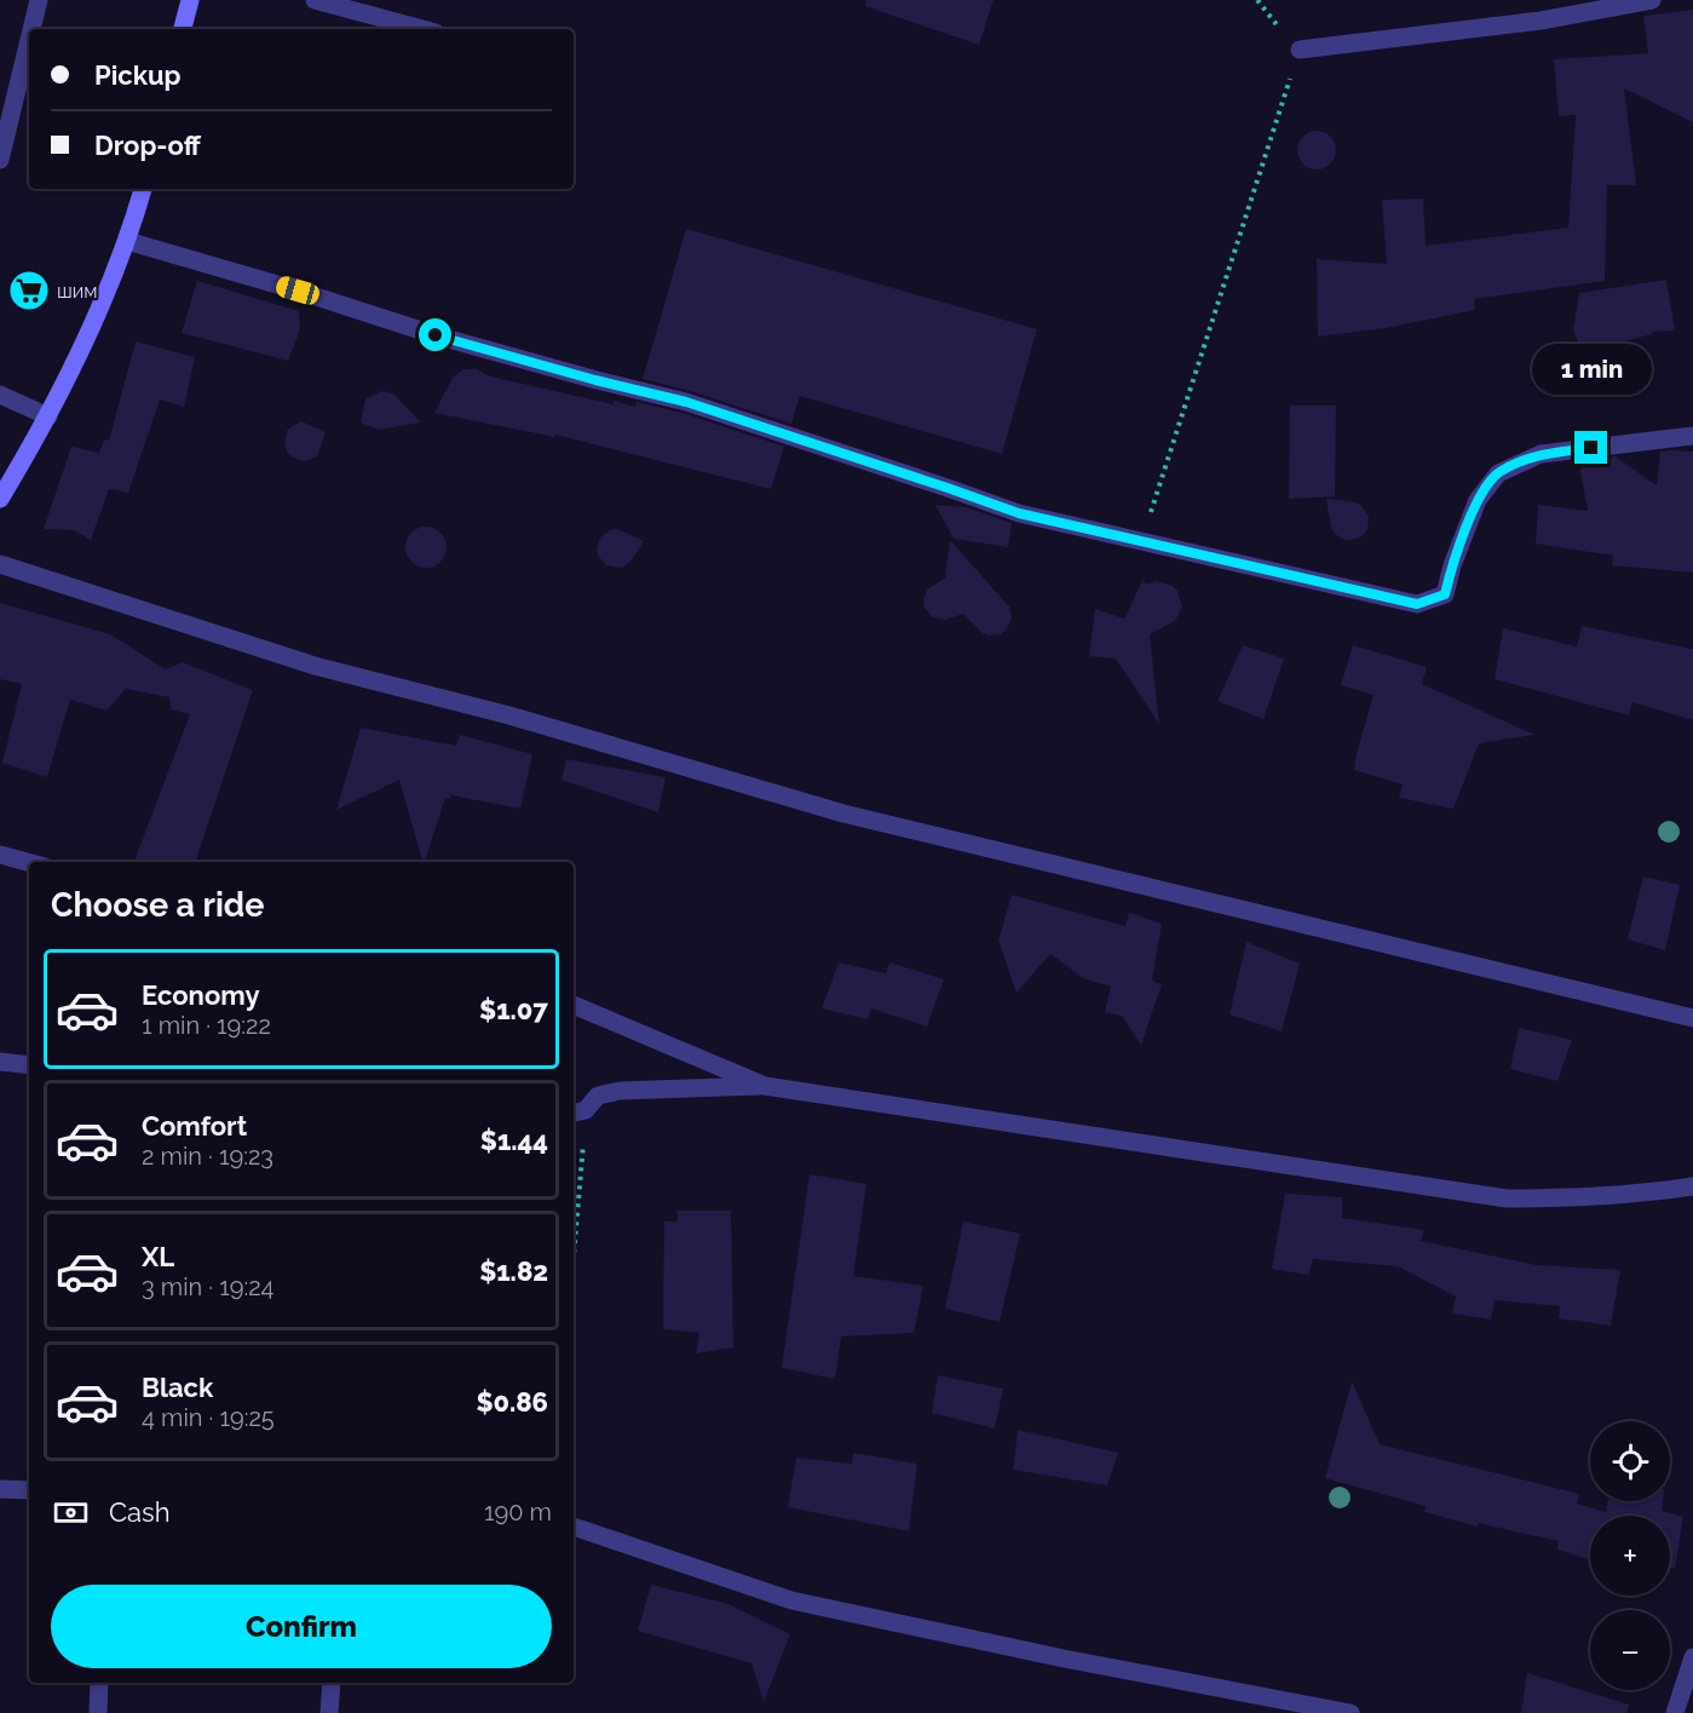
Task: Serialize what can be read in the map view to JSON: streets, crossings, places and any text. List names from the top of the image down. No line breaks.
{"places":{"supermarket":["шим"]},"page":{"banner":["Pickup","Drop-off"],"bubble":"1 min","heading":"Choose a ride","list":[{"name":"Economy","note":"1 min · 19:22","value":"$1.07"},{"name":"Comfort","note":"2 min · 19:23","value":"$1.44"},{"name":"XL","note":"3 min · 19:24","value":"$1.82"},{"name":"Black","note":"4 min · 19:25","value":"$0.86"}],"map_buttons":["+","−"],"pay":["Cash","190 m"],"buttons":"Confirm"}}
